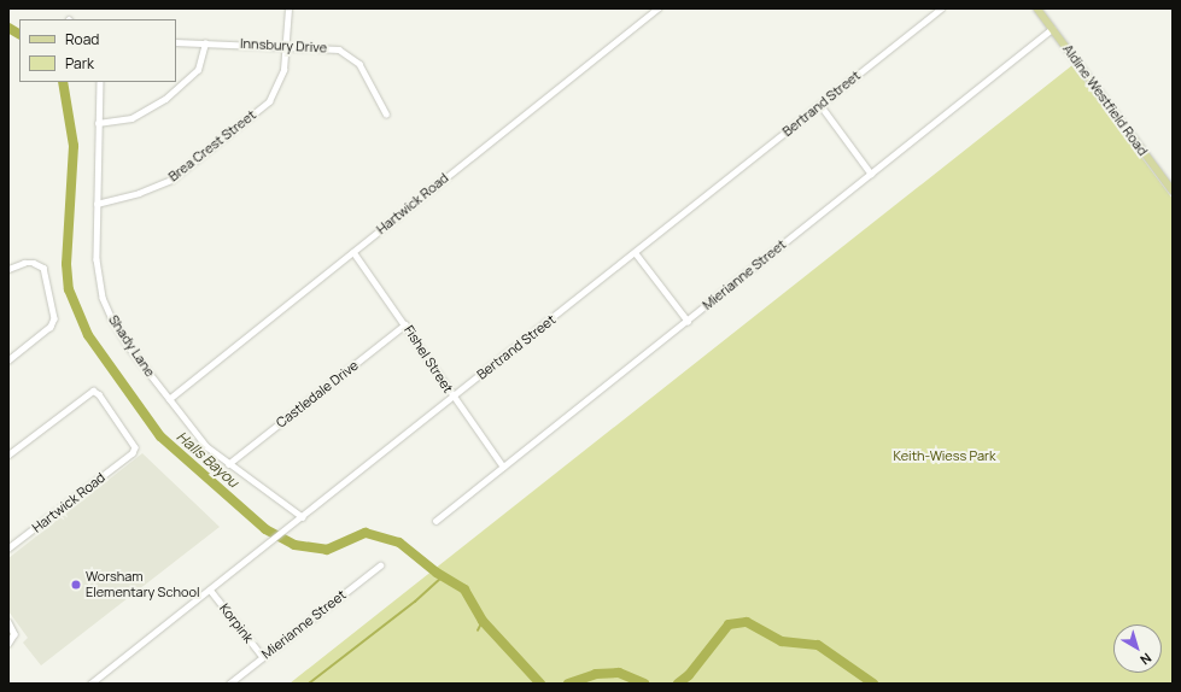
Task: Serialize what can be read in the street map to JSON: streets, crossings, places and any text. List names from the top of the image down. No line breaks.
{"streets":{"main road":["Aldine Westfield Road"],"street":["Innsbury Drive","Bertrand Street","Brea Crest Street","Hartwick Road","Mierianne Street","Shady Lane","Fishel Street","Castledale Drive","Korpink"]},"crossings":[["Innsbury Drive","Brea Crest Street"],["Aldine Westfield Road","Mierianne Street"],["Bertrand Street","Shady Lane"],["Bertrand Street","Fishel Street"],["Bertrand Street","Korpink"],["Brea Crest Street","Shady Lane"],["Hartwick Road","Shady Lane"],["Hartwick Road","Fishel Street"],["Mierianne Street","Fishel Street"],["Mierianne Street","Korpink"],["Shady Lane","Castledale Drive"],["Fishel Street","Castledale Drive"]],"water":["Halls Bayou"],"parks":["Keith-Wiess Park"],"places":["Worsham Elementary School"],"legend":["Road","Park"],"north":"bottom right"}
